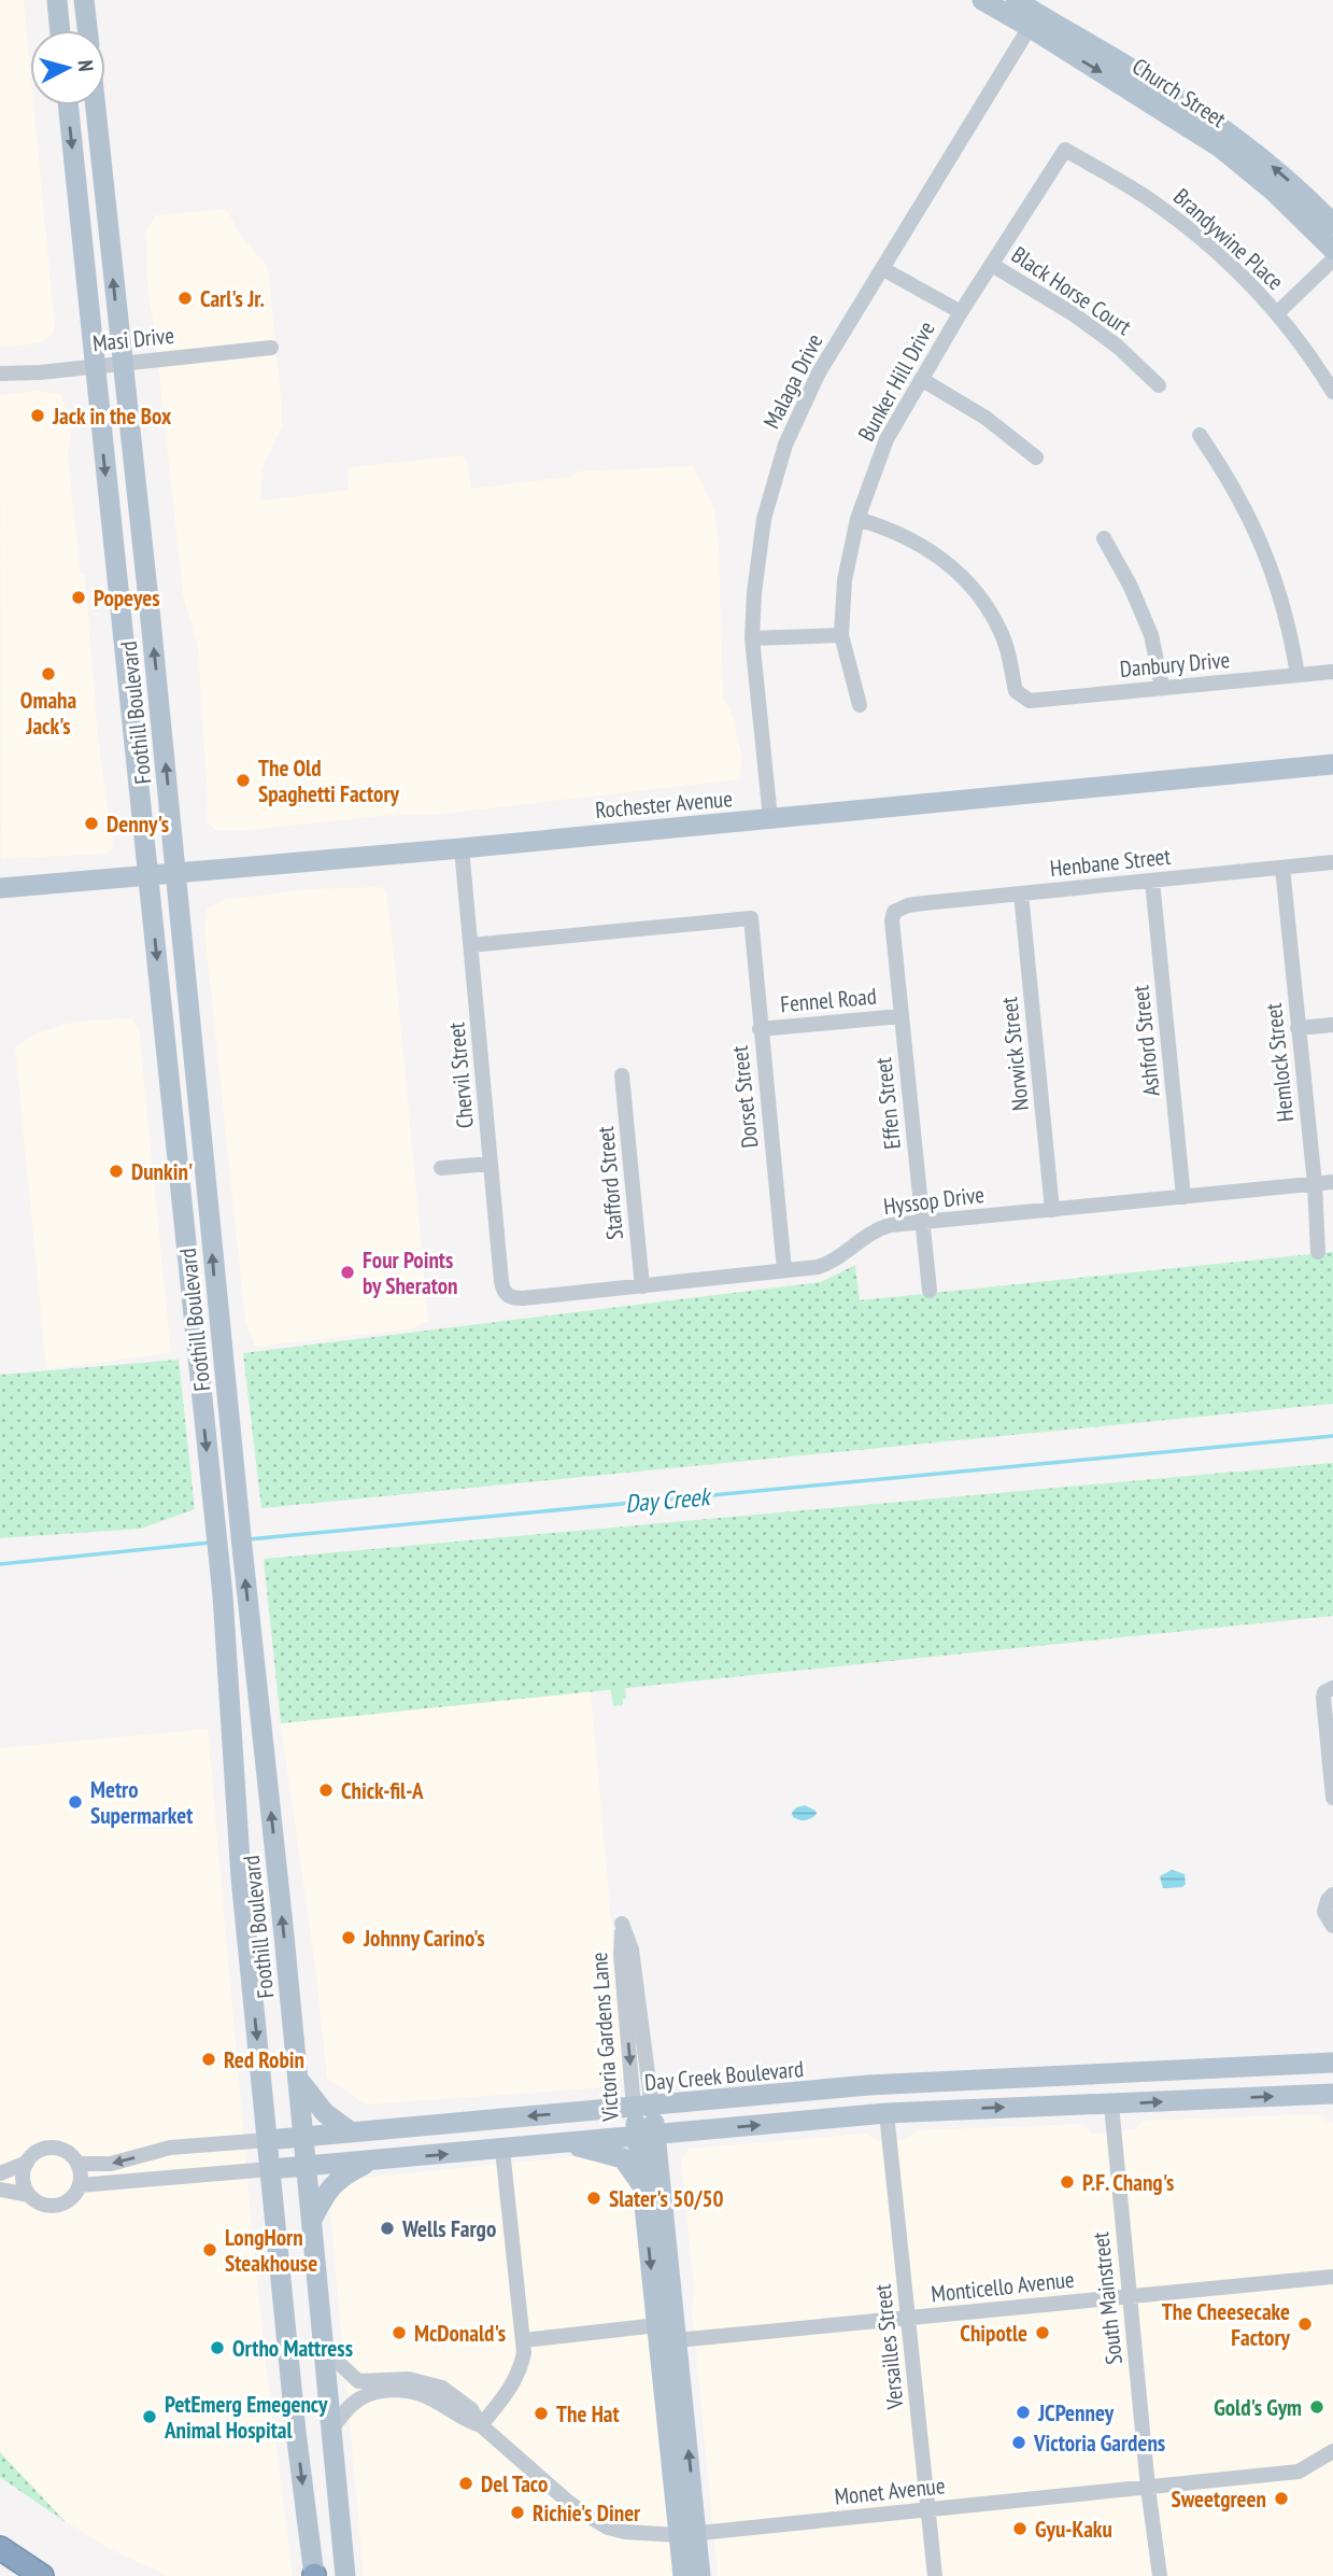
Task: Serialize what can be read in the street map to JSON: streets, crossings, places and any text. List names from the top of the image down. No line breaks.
{"streets":{"main road":["Church Street","Foothill Boulevard","Rochester Avenue","Victoria Gardens Lane","Day Creek Boulevard"],"street":["Brandywine Place","Black Horse Court","Masi Drive","Malaga Drive","Bunker Hill Drive","Danbury Drive","Henbane Street","Fennel Road","Ashford Street","Norwick Street","Hemlock Street","Chervil Street","Dorset Street","Effen Street","Stafford Street","Hyssop Drive","Monticello Avenue","South Mainstreet","Versailles Street","Monet Avenue"]},"crossings":[["Church Street","Malaga Drive"],["Brandywine Place","Bunker Hill Drive"],["Black Horse Court","Bunker Hill Drive"],["Masi Drive","Foothill Boulevard"],["Malaga Drive","Rochester Avenue"],["Bunker Hill Drive","Danbury Drive"],["Foothill Boulevard","Rochester Avenue"],["Foothill Boulevard","Day Creek Boulevard"],["Foothill Boulevard","Monet Avenue"],["Rochester Avenue","Chervil Street"],["Henbane Street","Ashford Street"],["Henbane Street","Norwick Street"],["Henbane Street","Hemlock Street"],["Henbane Street","Effen Street"],["Fennel Road","Dorset Street"],["Fennel Road","Effen Street"],["Ashford Street","Hyssop Drive"],["Norwick Street","Hyssop Drive"],["Hemlock Street","Hyssop Drive"],["Chervil Street","Dorset Street"],["Chervil Street","Hyssop Drive"],["Dorset Street","Hyssop Drive"],["Effen Street","Hyssop Drive"],["Stafford Street","Hyssop Drive"],["Victoria Gardens Lane","Day Creek Boulevard"],["Victoria Gardens Lane","Monticello Avenue"],["Victoria Gardens Lane","Monet Avenue"],["Monticello Avenue","South Mainstreet"],["Monticello Avenue","Versailles Street"],["South Mainstreet","Monet Avenue"],["Versailles Street","Monet Avenue"]],"water":["Day Creek"],"places":["Carl's Jr.","Jack in the Box","Popeyes","Omaha Jack's","The Old Spaghetti Factory","Denny's","Dunkin'","Four Points by Sheraton","Chick-fil-A","Metro Supermarket","Johnny Carino's","Red Robin","P.F. Chang's","Slater's 50/50","Wells Fargo","LongHorn Steakhouse","The Cheesecake Factory","McDonald's","Chipotle","Ortho Mattress","Gold's Gym","JCPenney","The Hat","PetEmerg Emegency Animal Hospital","Victoria Gardens","Del Taco","Sweetgreen","Richie's Diner","Gyu-Kaku"],"north":"right"}
